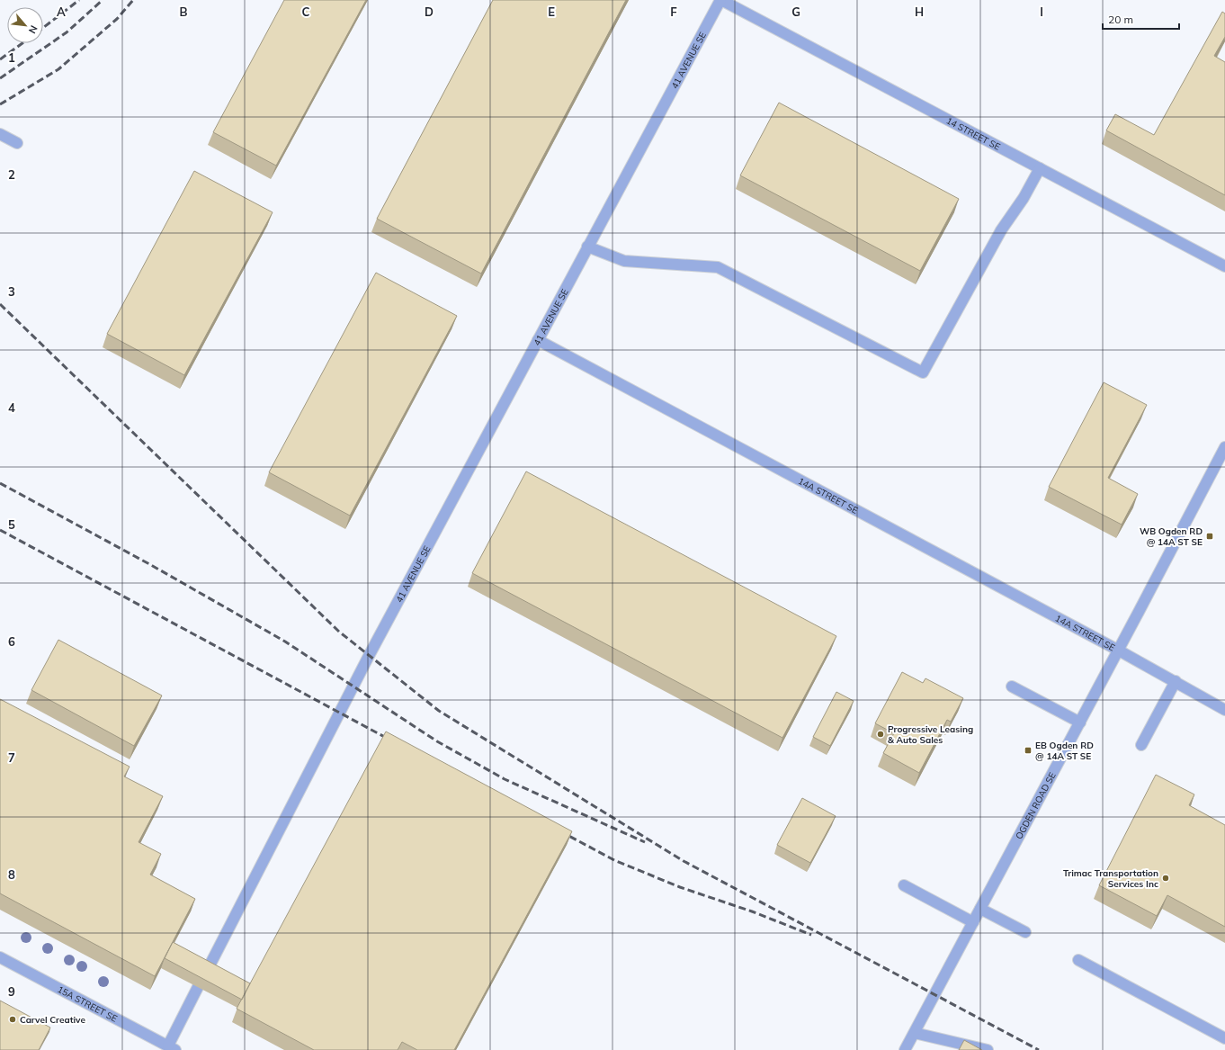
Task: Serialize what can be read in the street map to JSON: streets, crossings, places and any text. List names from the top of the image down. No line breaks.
{"streets":{"street":["41 AVENUE SE","14 STREET SE","14A STREET SE","OGDEN ROAD SE","15A STREET SE"]},"crossings":[["41 AVENUE SE","14 STREET SE"],["41 AVENUE SE","14A STREET SE"],["14A STREET SE","OGDEN ROAD SE"]],"places":{"transit":["WB Ogden RD @ 14A ST SE","EB Ogden RD @ 14A ST SE"],"other":["Progressive Leasing & Auto Sales","Trimac Transportation Services Inc","Carvel Creative"]},"scale_bar":"20 m","north":"bottom right","grid":{"columns":["A","B","C","D","E","F","G","H","I"],"rows":["1","2","3","4","5","6","7","8","9"]}}
